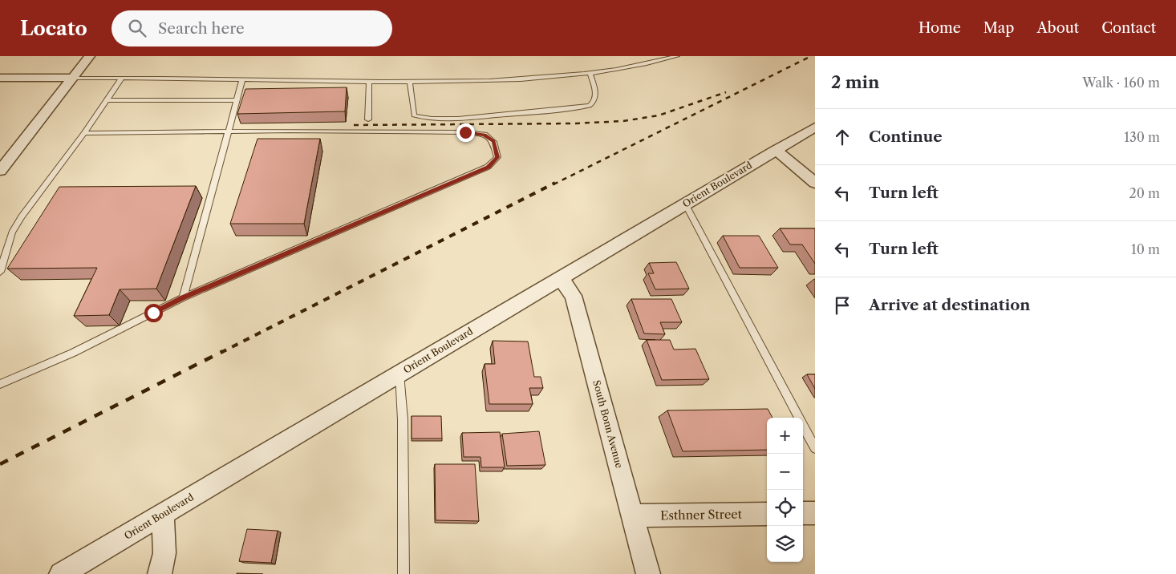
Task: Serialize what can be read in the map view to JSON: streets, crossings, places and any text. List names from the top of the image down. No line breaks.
{"streets":{"street":["Orient Boulevard","South Bonn Avenue","Esthner Street"]},"crossings":[["Orient Boulevard","South Bonn Avenue"],["South Bonn Avenue","Esthner Street"]],"page":{"header":"Locato","search":"Search here","nav":["Home","Map","About","Contact"],"heading":["2 min","Walk · 160 m"],"list":[["Continue","130 m"],["Turn left","20 m"],["Turn left","10 m"],"Arrive at destination"],"map_buttons":["+","−"]}}
